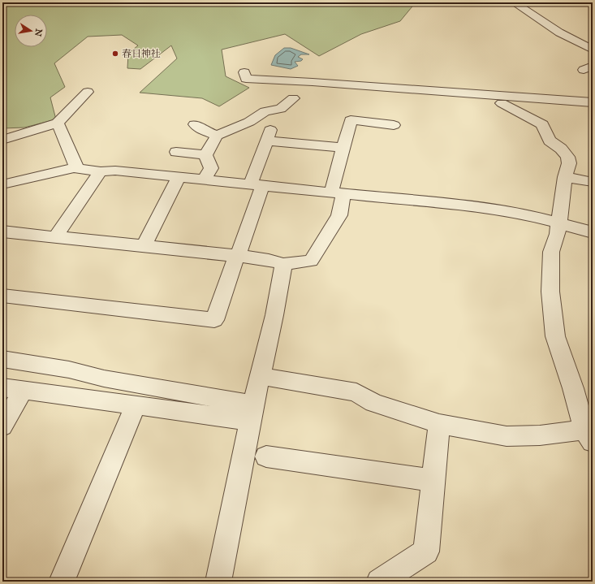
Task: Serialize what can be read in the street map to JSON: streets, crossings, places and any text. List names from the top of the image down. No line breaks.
{"places":["春日神社"],"north":"right"}
